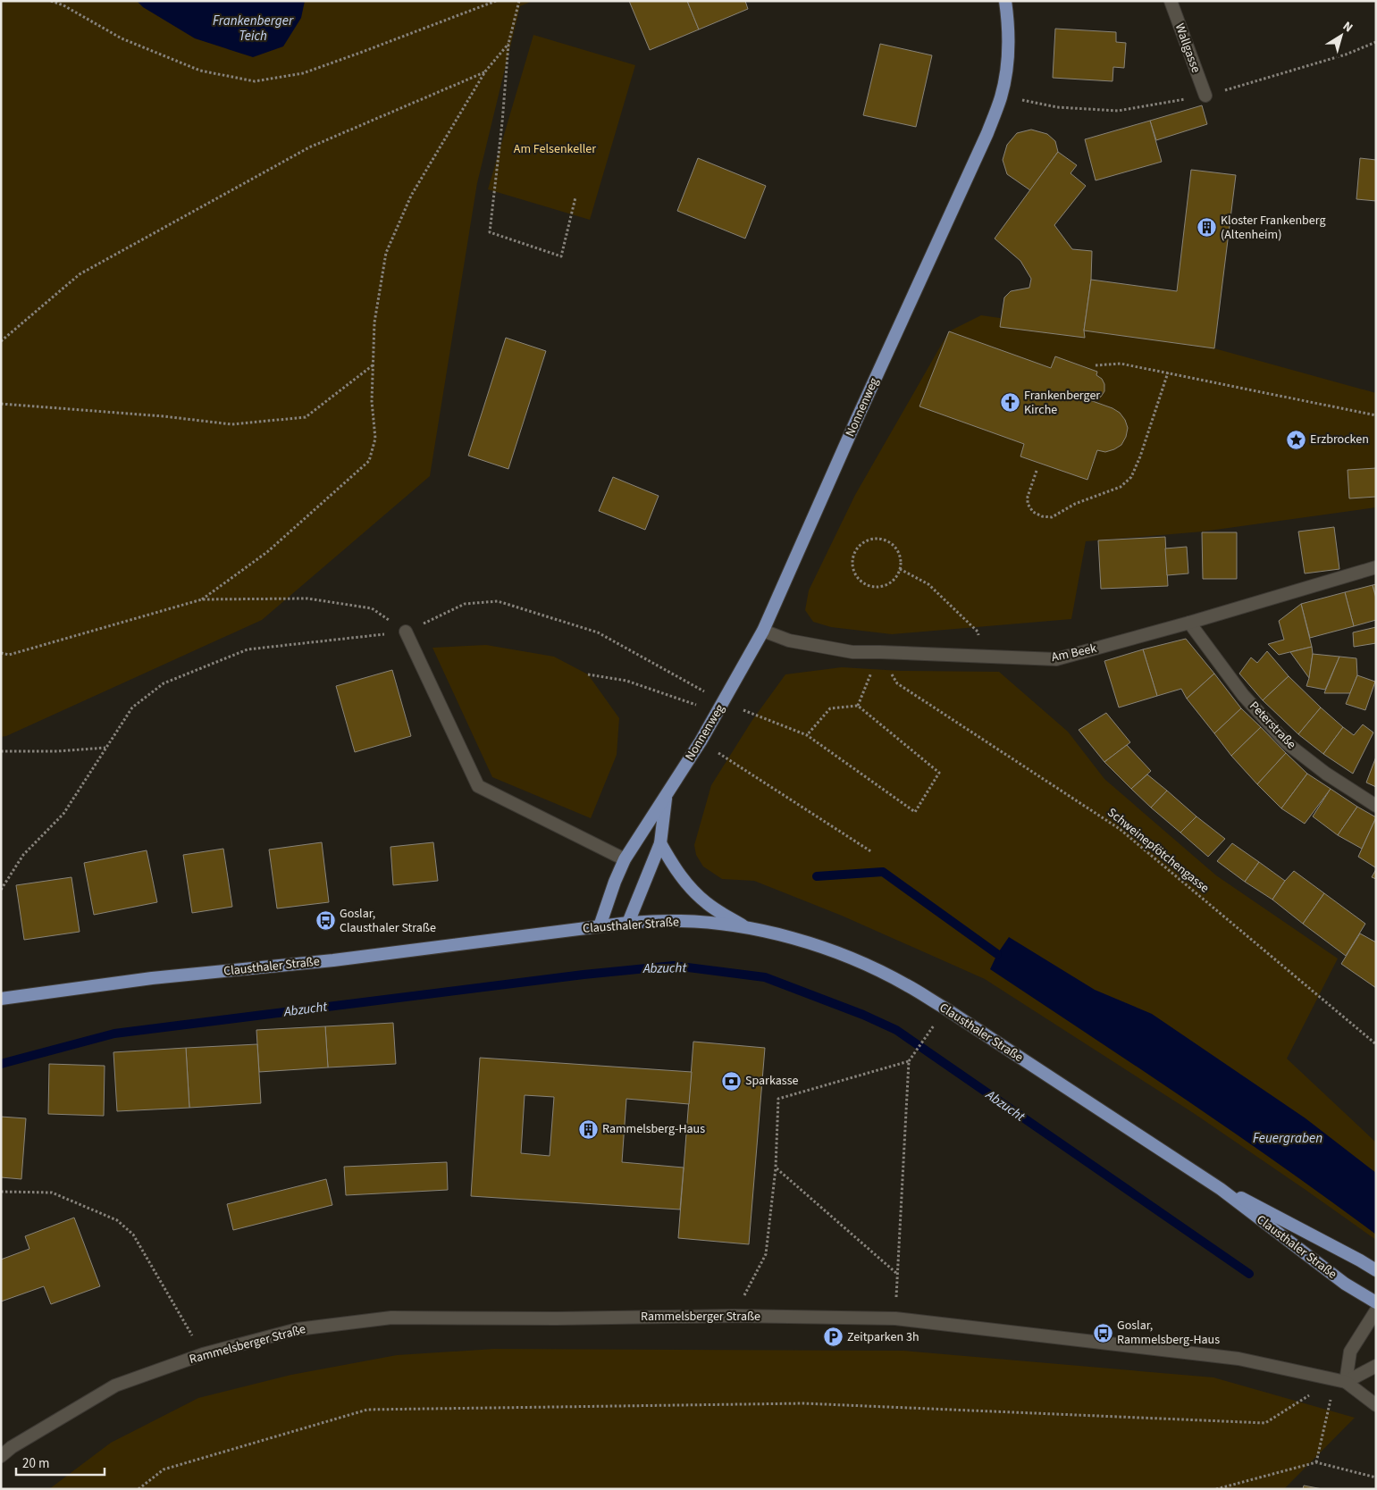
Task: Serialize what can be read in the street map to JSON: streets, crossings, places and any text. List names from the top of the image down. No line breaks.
{"streets":{"main road":["Nonnenweg","Clausthaler Straße"],"street":["Wallgasse","Am Beek","Peterstraße","Rammelsberger Straße"],"path":["Schweinepfötchengasse"]},"crossings":[["Nonnenweg","Am Beek"],["Nonnenweg","Clausthaler Straße"],["Am Beek","Peterstraße"],["Am Beek","Schweinepfötchengasse"]],"water":["Frankenberger Teich","Abzucht","Feuergraben"],"parks":["Am Felsenkeller"],"places":{"building":["Kloster Frankenberg (Altenheim)","Rammelsberg-Haus"],"church":["Frankenberger Kirche"],"place":["Erzbrocken"],"bus stop":["Goslar, Clausthaler Straße","Goslar, Rammelsberg-Haus"],"bank":["Sparkasse"],"parking":["Zeitparken 3h"]},"scale_bar":"20 m","north":"top right"}
